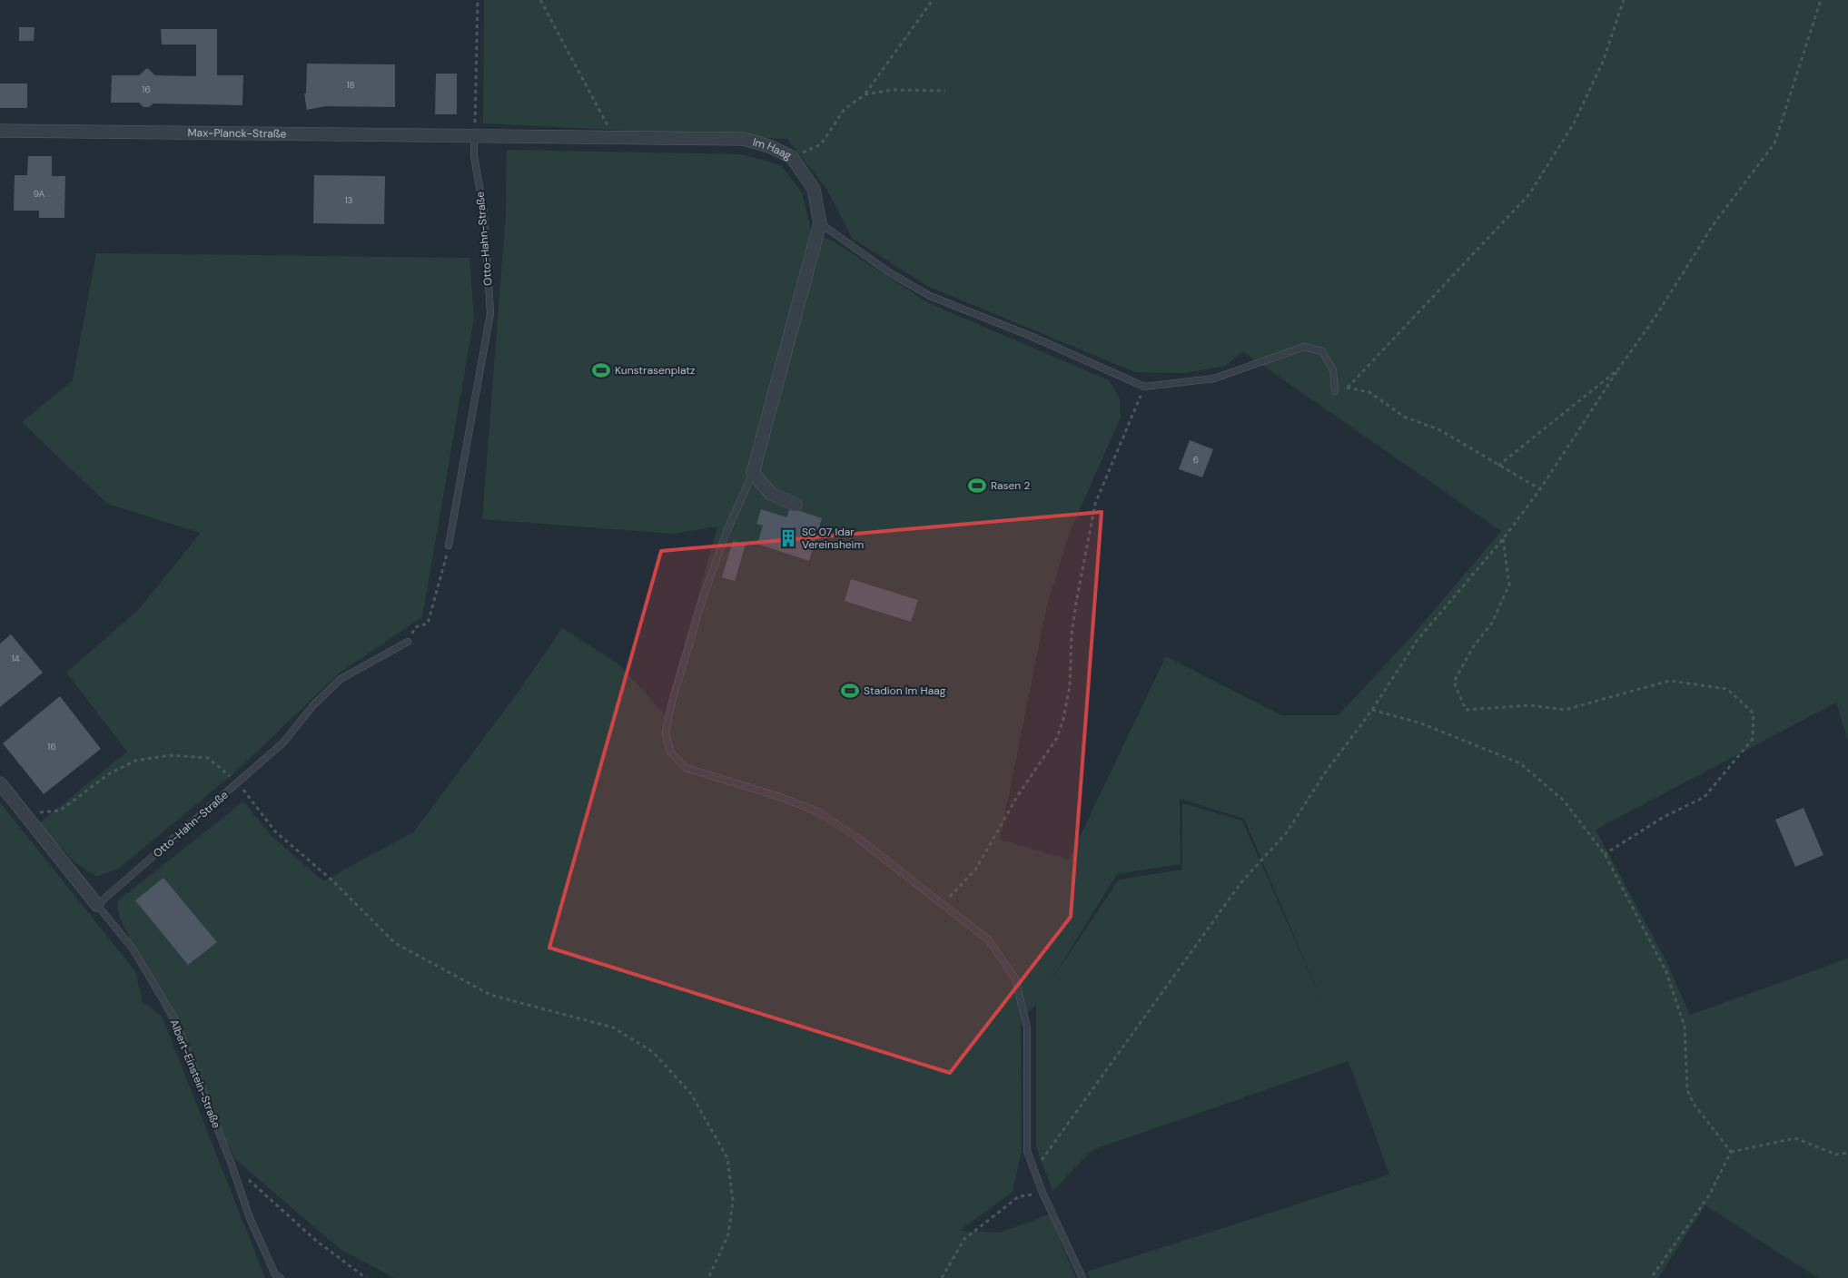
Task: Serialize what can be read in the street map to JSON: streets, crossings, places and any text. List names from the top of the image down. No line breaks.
{"streets":{"street":["Max-Planck-Straße","Im Haag","Albert-Einstein-Straße"],"lane":["Otto-Hahn-Straße"]},"crossings":[["Max-Planck-Straße","Im Haag"],["Max-Planck-Straße","Otto-Hahn-Straße"],["Im Haag","Otto-Hahn-Straße"],["Otto-Hahn-Straße","Albert-Einstein-Straße"]],"places":{"sports":["Kunstrasenplatz","Rasen 2","Stadion Im Haag"],"building":["SC 07 Idar Vereinsheim"]},"house_numbers":["18","16","9A","13","6","14","16"]}
